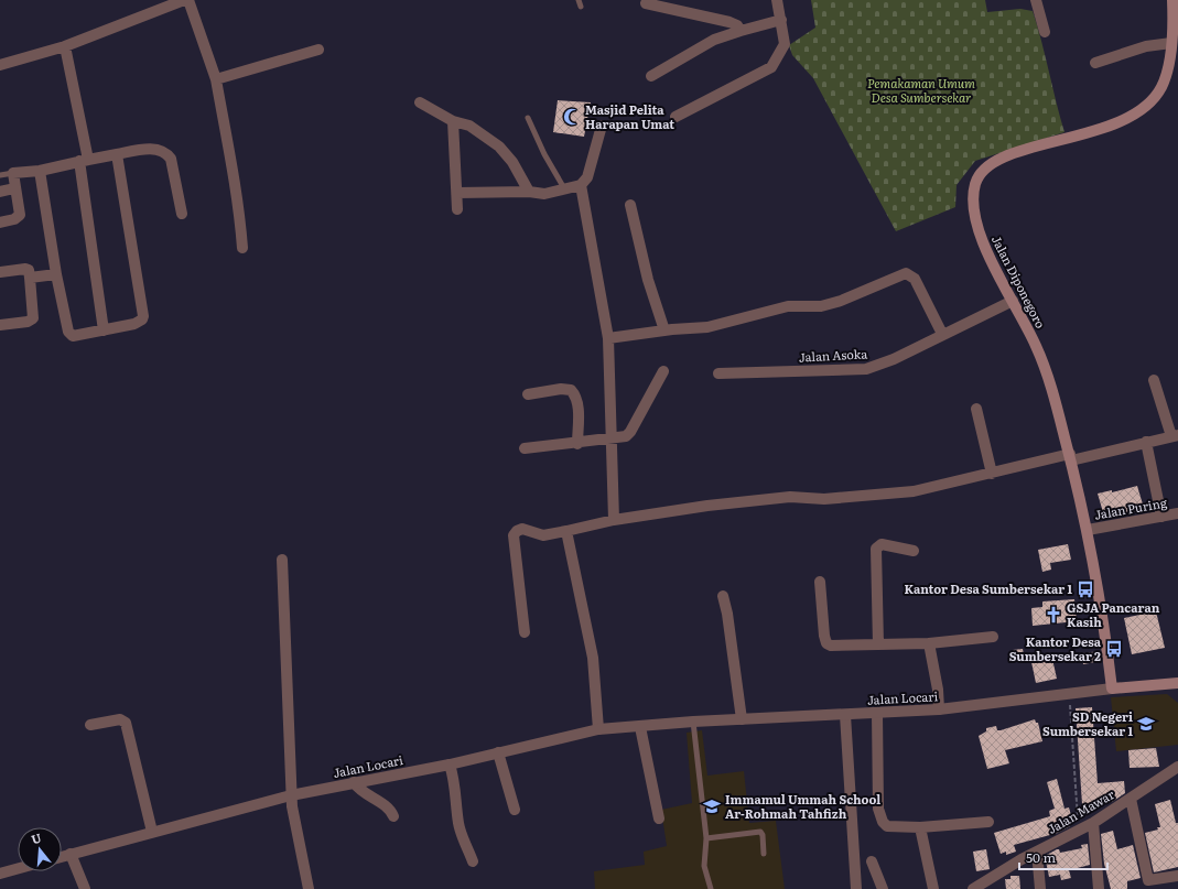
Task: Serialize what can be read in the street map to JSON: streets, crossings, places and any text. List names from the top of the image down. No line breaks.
{"streets":{"main road":["Jalan Diponegoro"],"street":["Jalan Asoka","Jalan Puring","Jalan Locari","Jalan Mawar"]},"crossings":[["Jalan Diponegoro","Jalan Asoka"],["Jalan Diponegoro","Jalan Puring"],["Jalan Diponegoro","Jalan Locari"]],"parks":["Pemakaman Umum Desa Sumbersekar"],"places":{"mosque":["Masjid Pelita Harapan Umat"],"bus stop":["Kantor Desa Sumbersekar 1","Kantor Desa Sumbersekar 2"],"church":["GSJA Pancaran Kasih"],"school or university":["SD Negeri Sumbersekar 1","Immamul Ummah School Ar-Rohmah Tahfizh"]},"scale_bar":"50 m","north":"top"}
